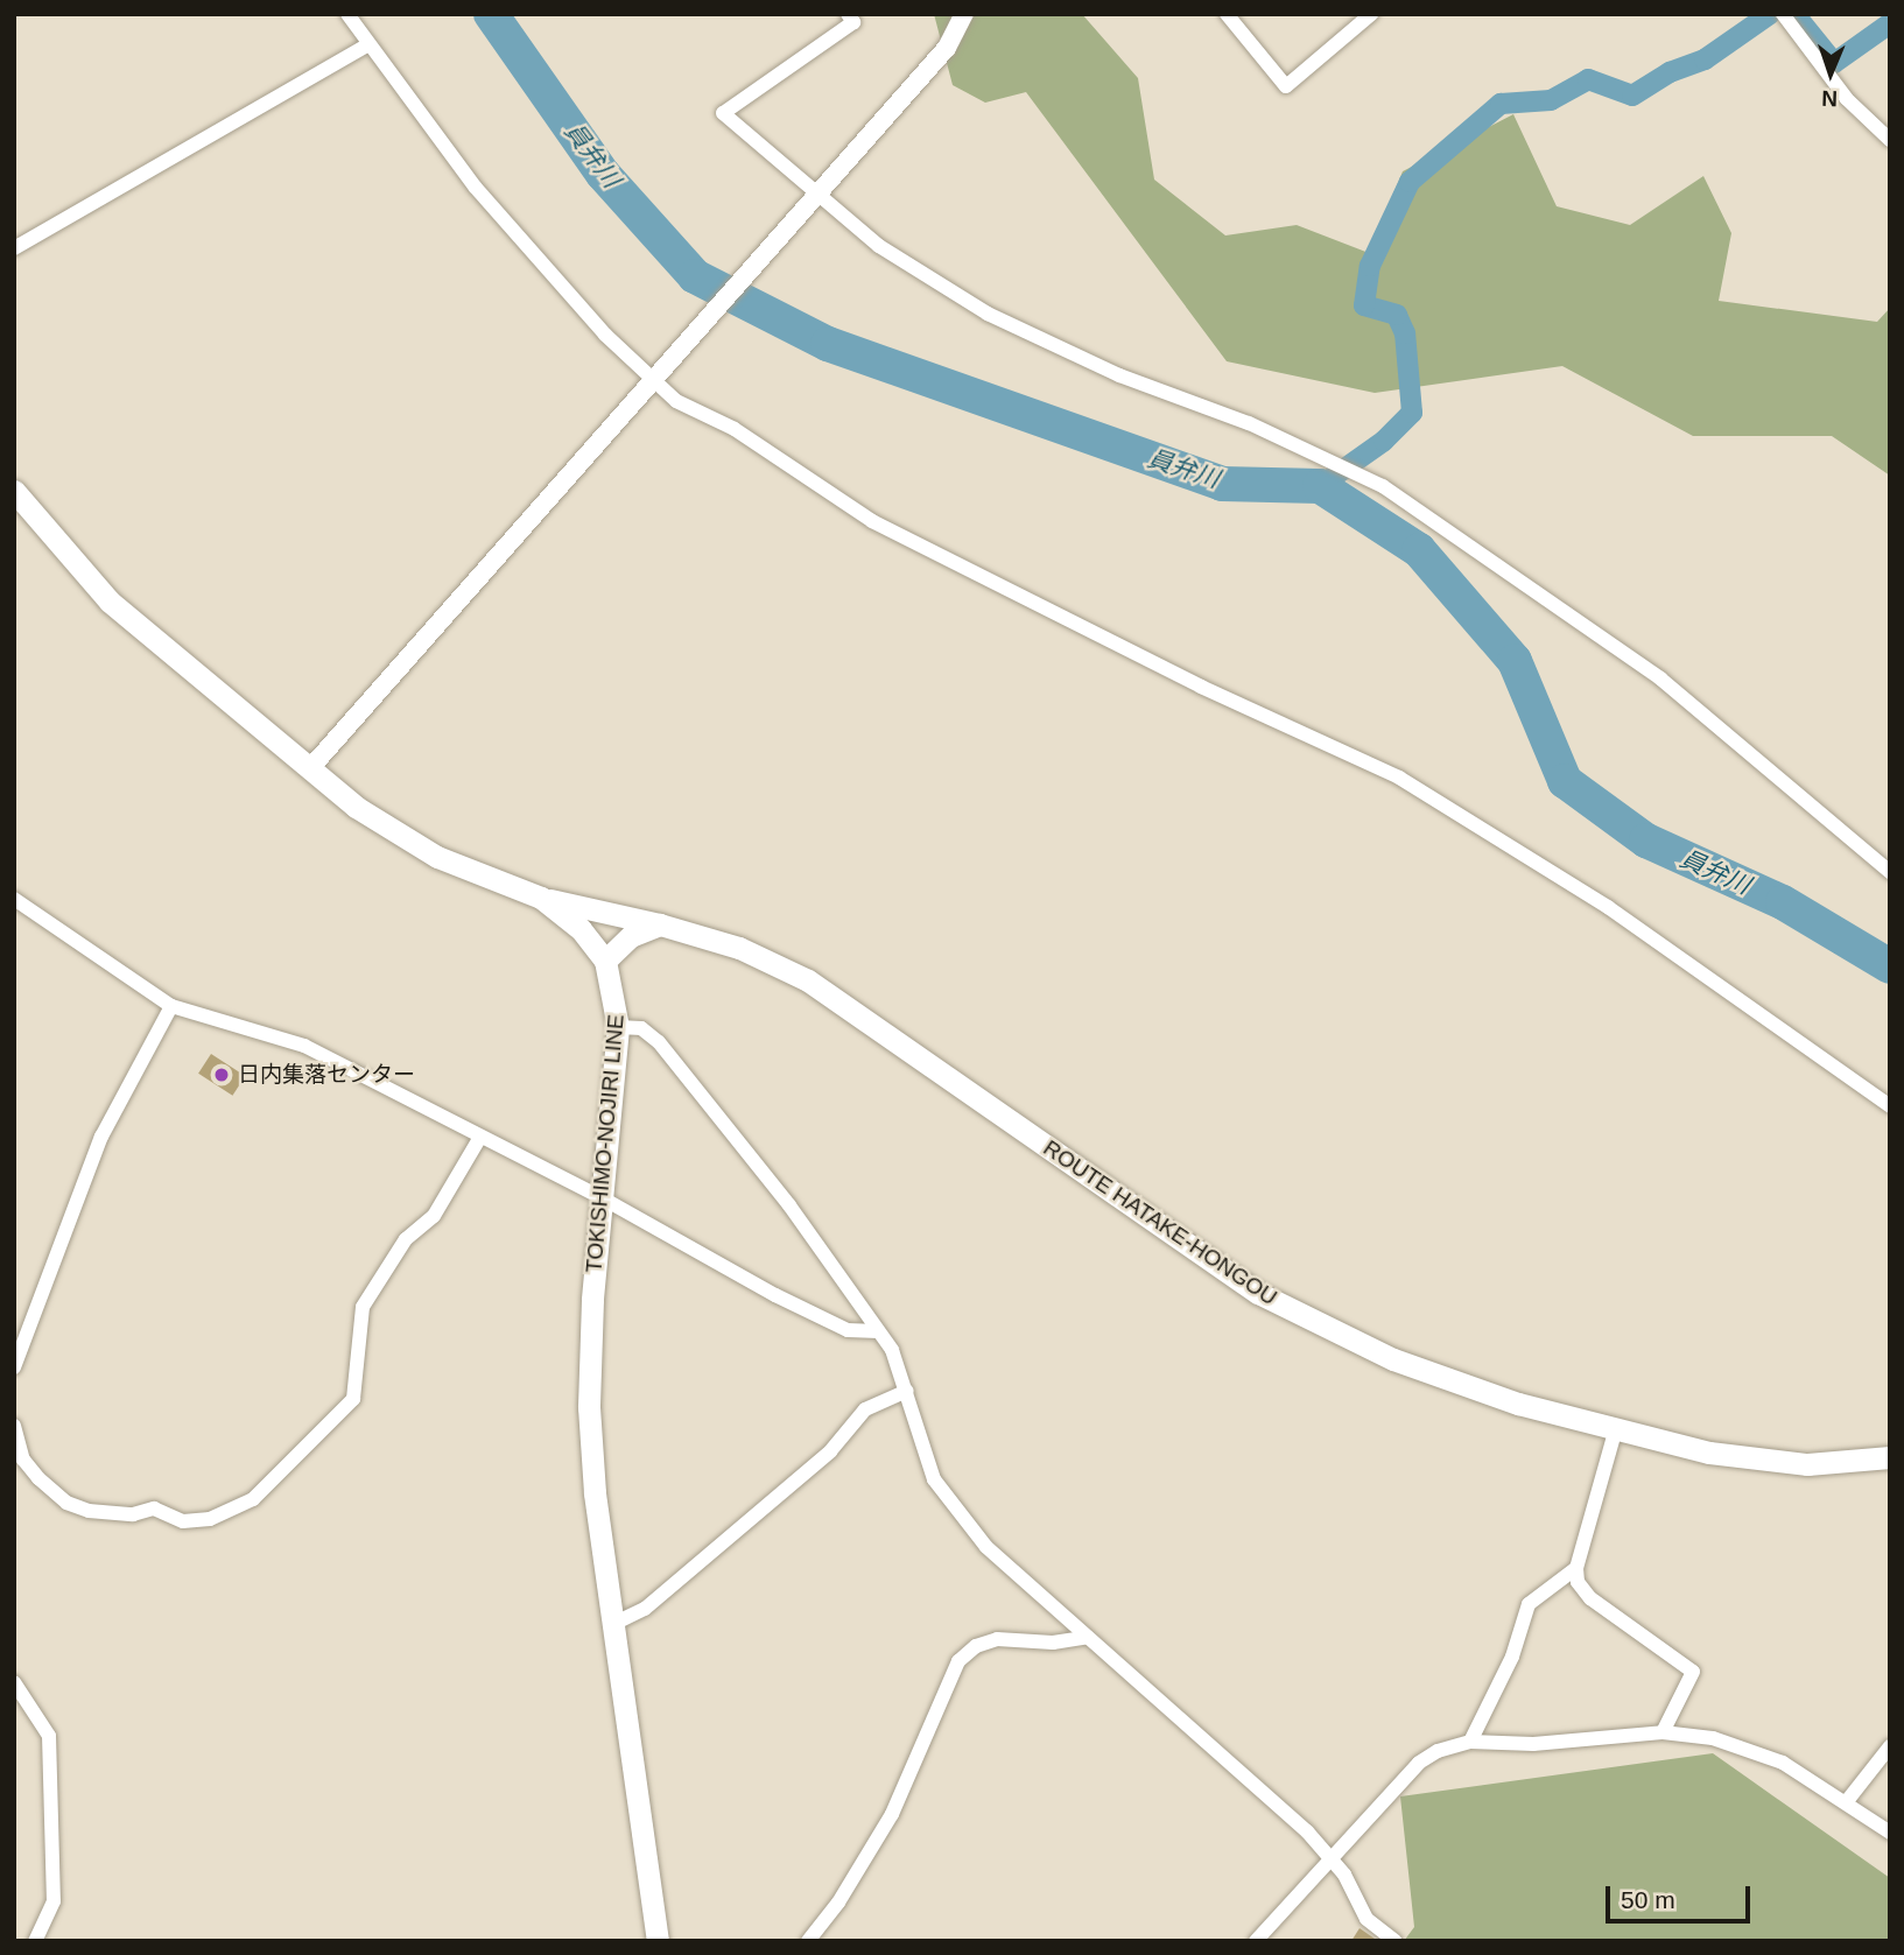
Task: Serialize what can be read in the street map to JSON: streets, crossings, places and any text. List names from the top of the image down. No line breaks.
{"streets":{"main road":["TOKISHIMO-NOJIRI LINE","ROUTE HATAKE-HONGOU"]},"crossings":[["TOKISHIMO-NOJIRI LINE","ROUTE HATAKE-HONGOU"]],"water":["員弁川"],"places":["日内集落センター"],"scale_bar":"50 m","north":"bottom"}
